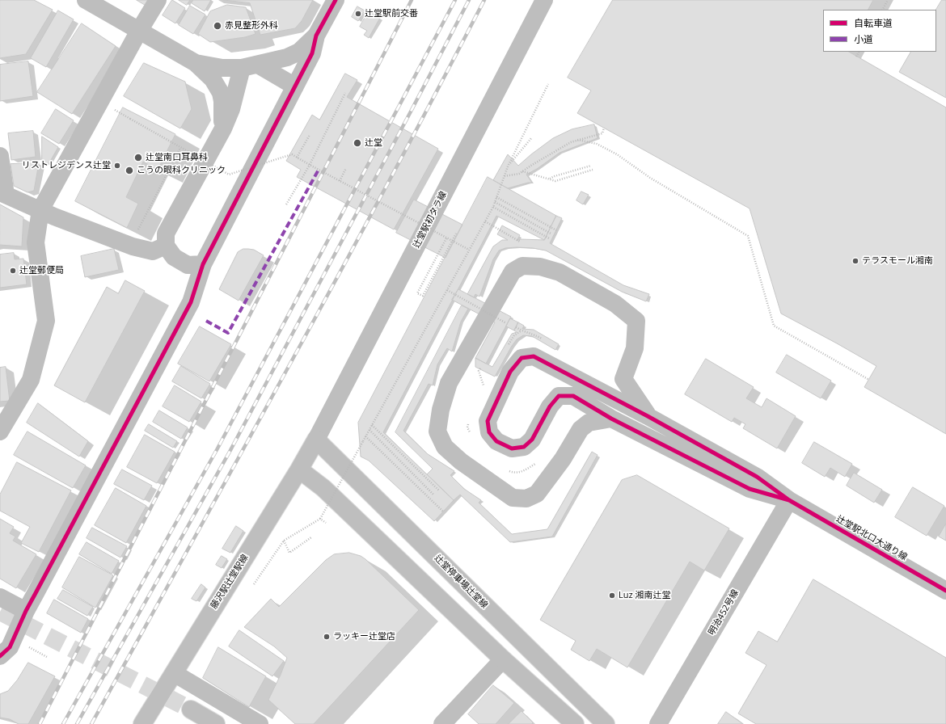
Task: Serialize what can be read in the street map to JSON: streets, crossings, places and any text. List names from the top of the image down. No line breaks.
{"streets":{"street":["辻堂駅初タラ線","辻堂駅北口大通り線","藤沢駅辻堂駅線","辻堂停車場辻堂線","明治452号線"]},"crossings":[["辻堂駅初タラ線","藤沢駅辻堂駅線"],["辻堂駅初タラ線","辻堂停車場辻堂線"],["辻堂駅北口大通り線","明治452号線"],["藤沢駅辻堂駅線","辻堂停車場辻堂線"]],"places":["辻堂駅前交番","赤見整形外科","辻堂","辻堂南口耳鼻科","リストレジデンス辻堂","こうの眼科クリニック","テラスモール湘南","辻堂郵便局","Luz 湘南辻堂","ラッキー辻堂店"],"legend":["自転車道","小道"]}
